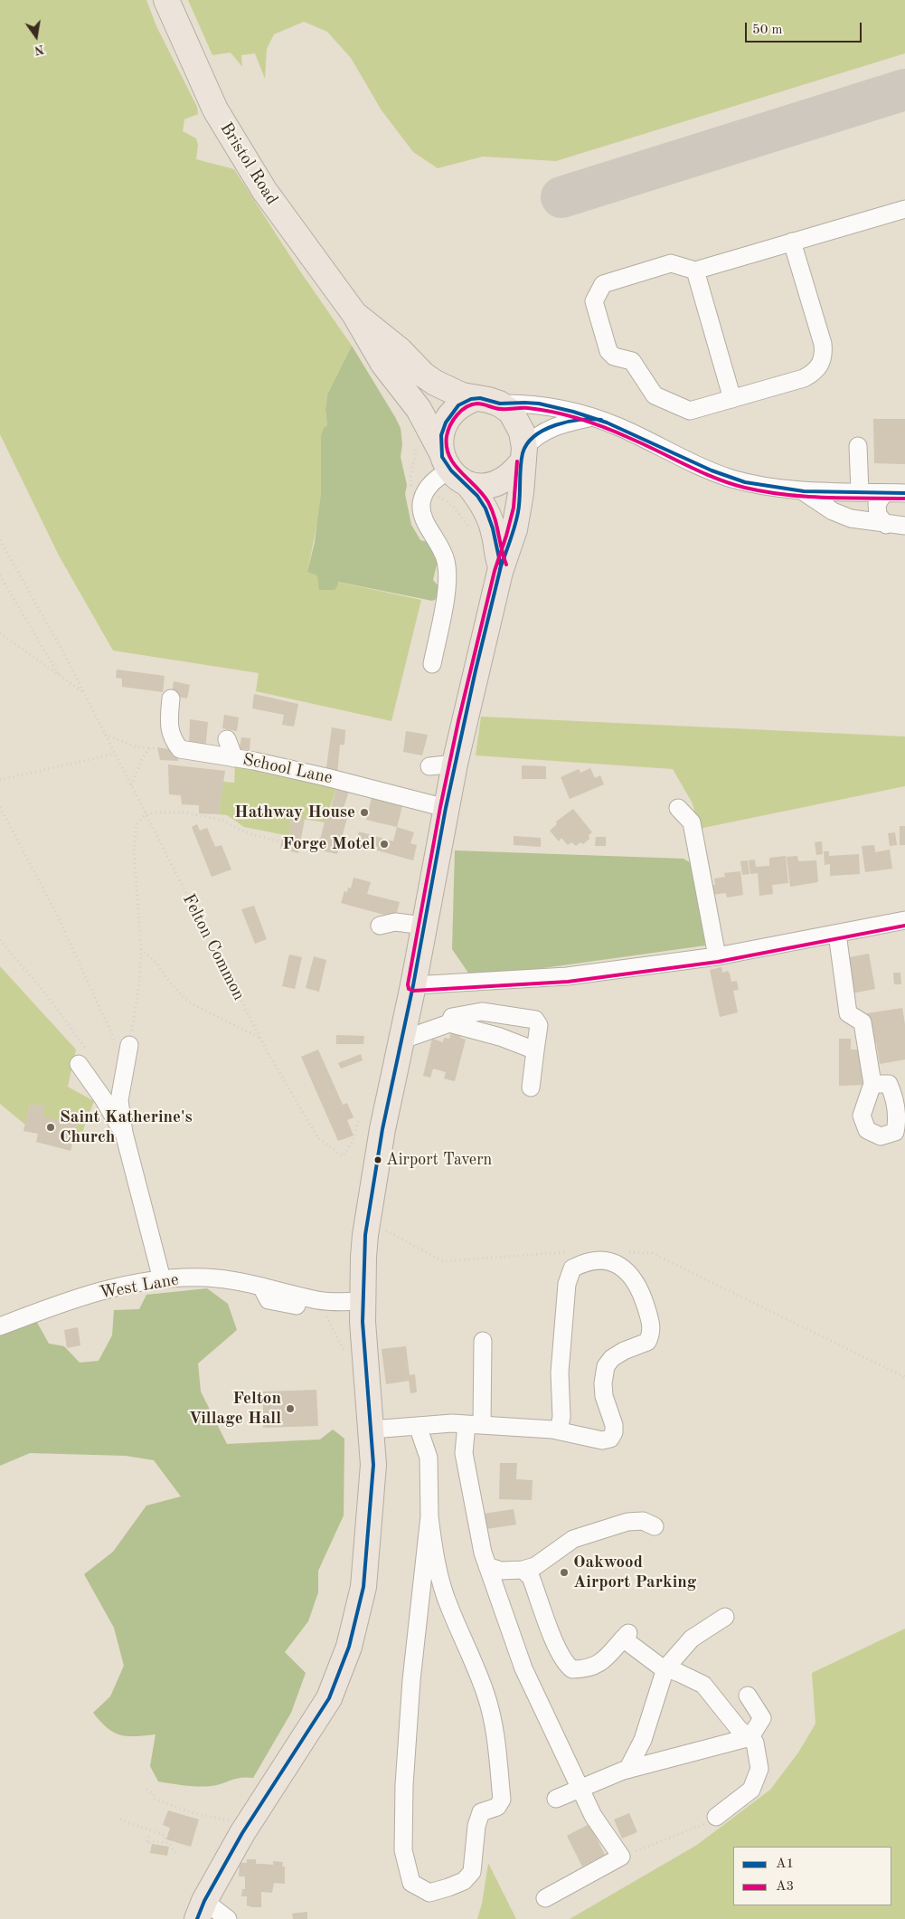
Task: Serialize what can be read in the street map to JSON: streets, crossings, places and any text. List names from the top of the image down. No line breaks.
{"streets":{"highway":["Bristol Road"],"street":["School Lane","West Lane"],"path":["Felton Common"]},"places":["Hathway House","Forge Motel","Saint Katherine's Church","Airport Tavern","Felton Village Hall","Oakwood Airport Parking"],"lines":["transit line A1","transit line A3"],"legend":["A1","A3"],"scale_bar":"50 m","north":"bottom"}
